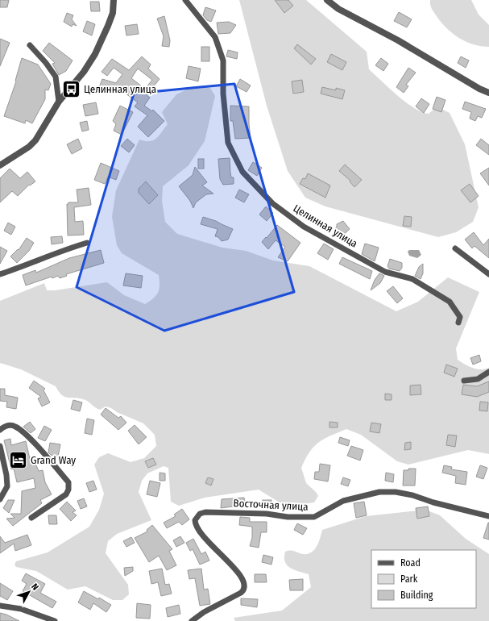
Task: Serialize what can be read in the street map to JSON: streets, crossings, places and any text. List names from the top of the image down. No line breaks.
{"streets":{"street":["Целинная улица","Восточная улица"]},"places":{"bus stop":["Целинная улица"],"hotel":["Grand Way"]},"legend":["Road","Park","Building"],"north":"top right"}
